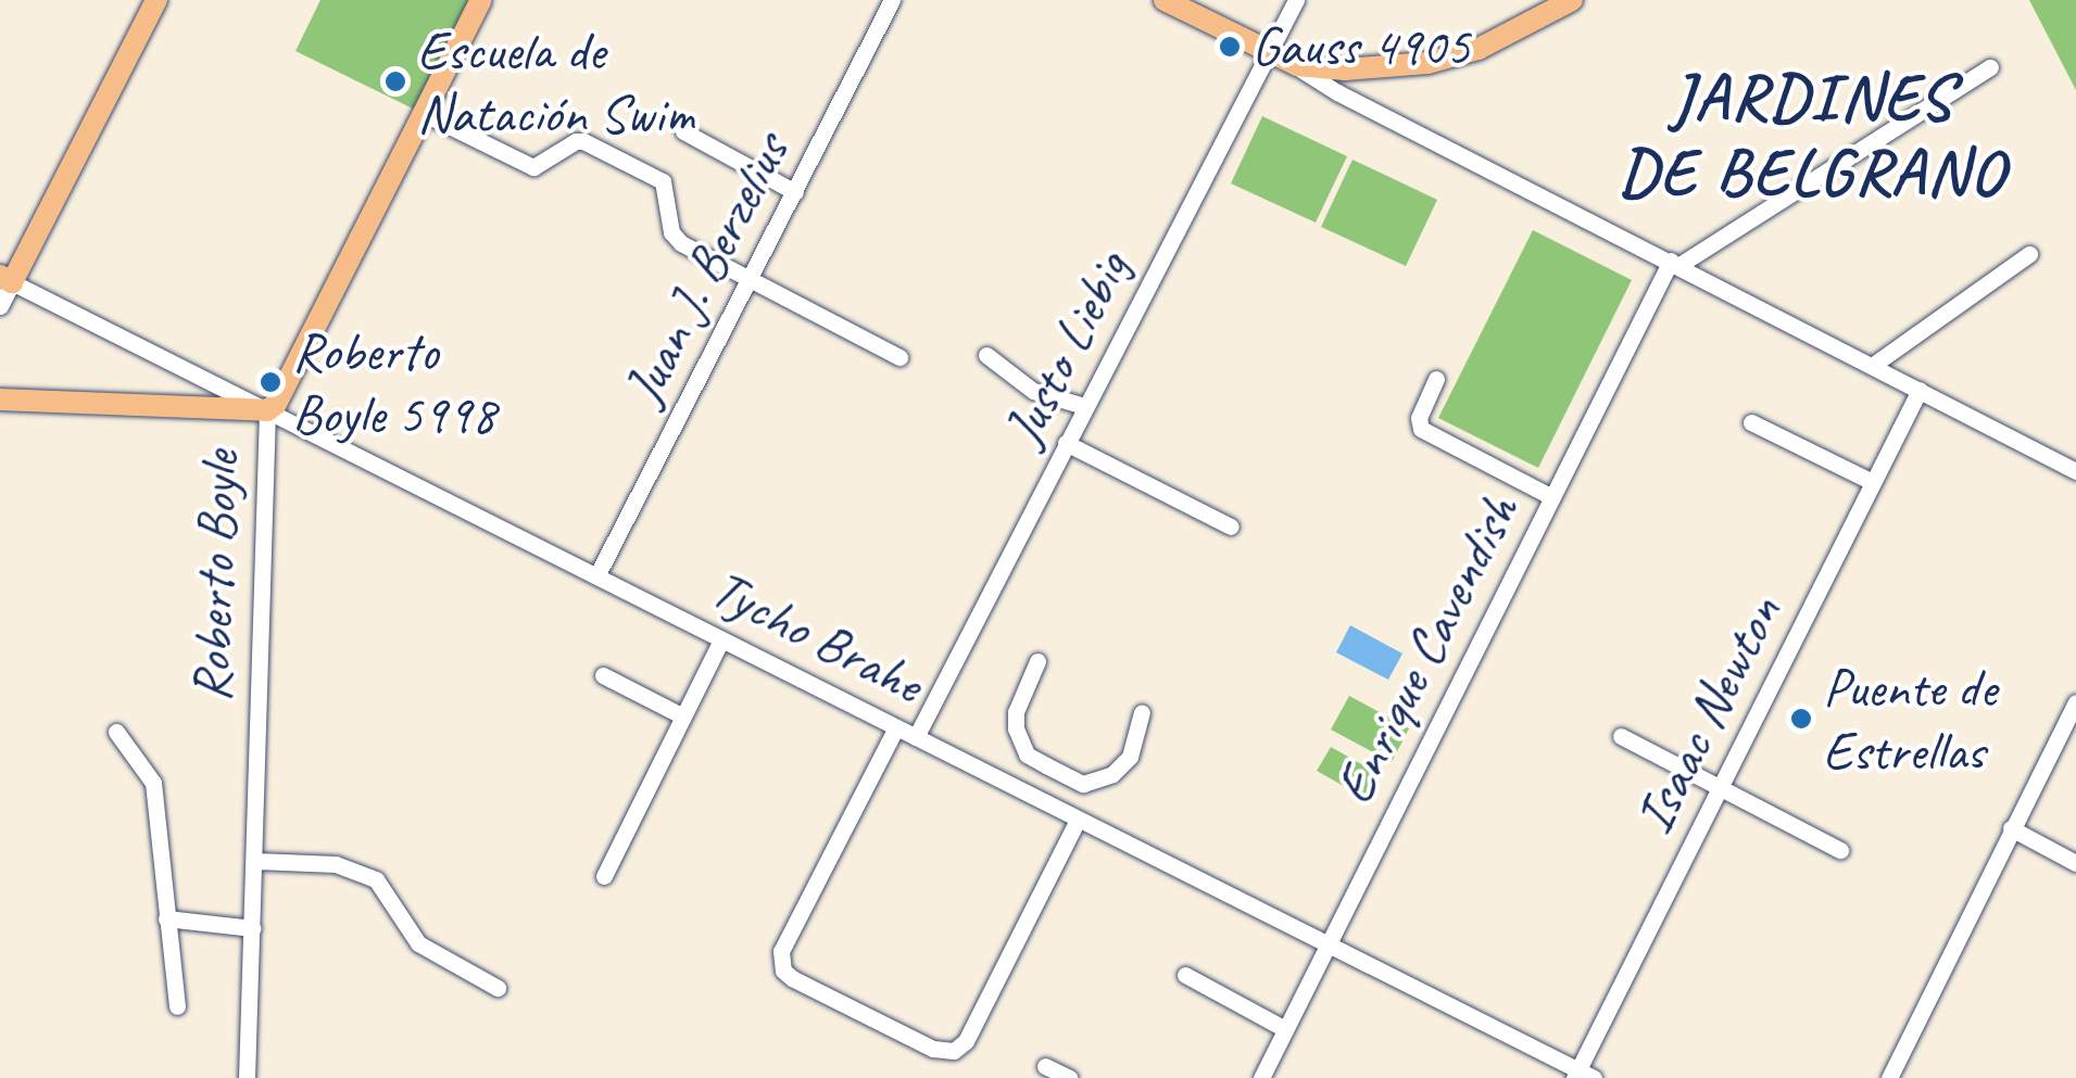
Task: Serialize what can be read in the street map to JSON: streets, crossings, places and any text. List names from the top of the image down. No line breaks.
{"streets":{"main road":["Roberto Boyle"],"street":["Juan J. Berzelius","Justo Liebig","Tycho Brahe","Enrique Cavendish","Isaac Newton"]},"crossings":[["Juan J. Berzelius","Tycho Brahe"],["Justo Liebig","Tycho Brahe"],["Roberto Boyle","Tycho Brahe"],["Tycho Brahe","Enrique Cavendish"],["Tycho Brahe","Isaac Newton"]],"districts":["JARDINES DE BELGRANO"],"places":["Gauss 4905","Escuela de Natación Swim","Roberto Boyle 5998","Puente de Estrellas"]}
